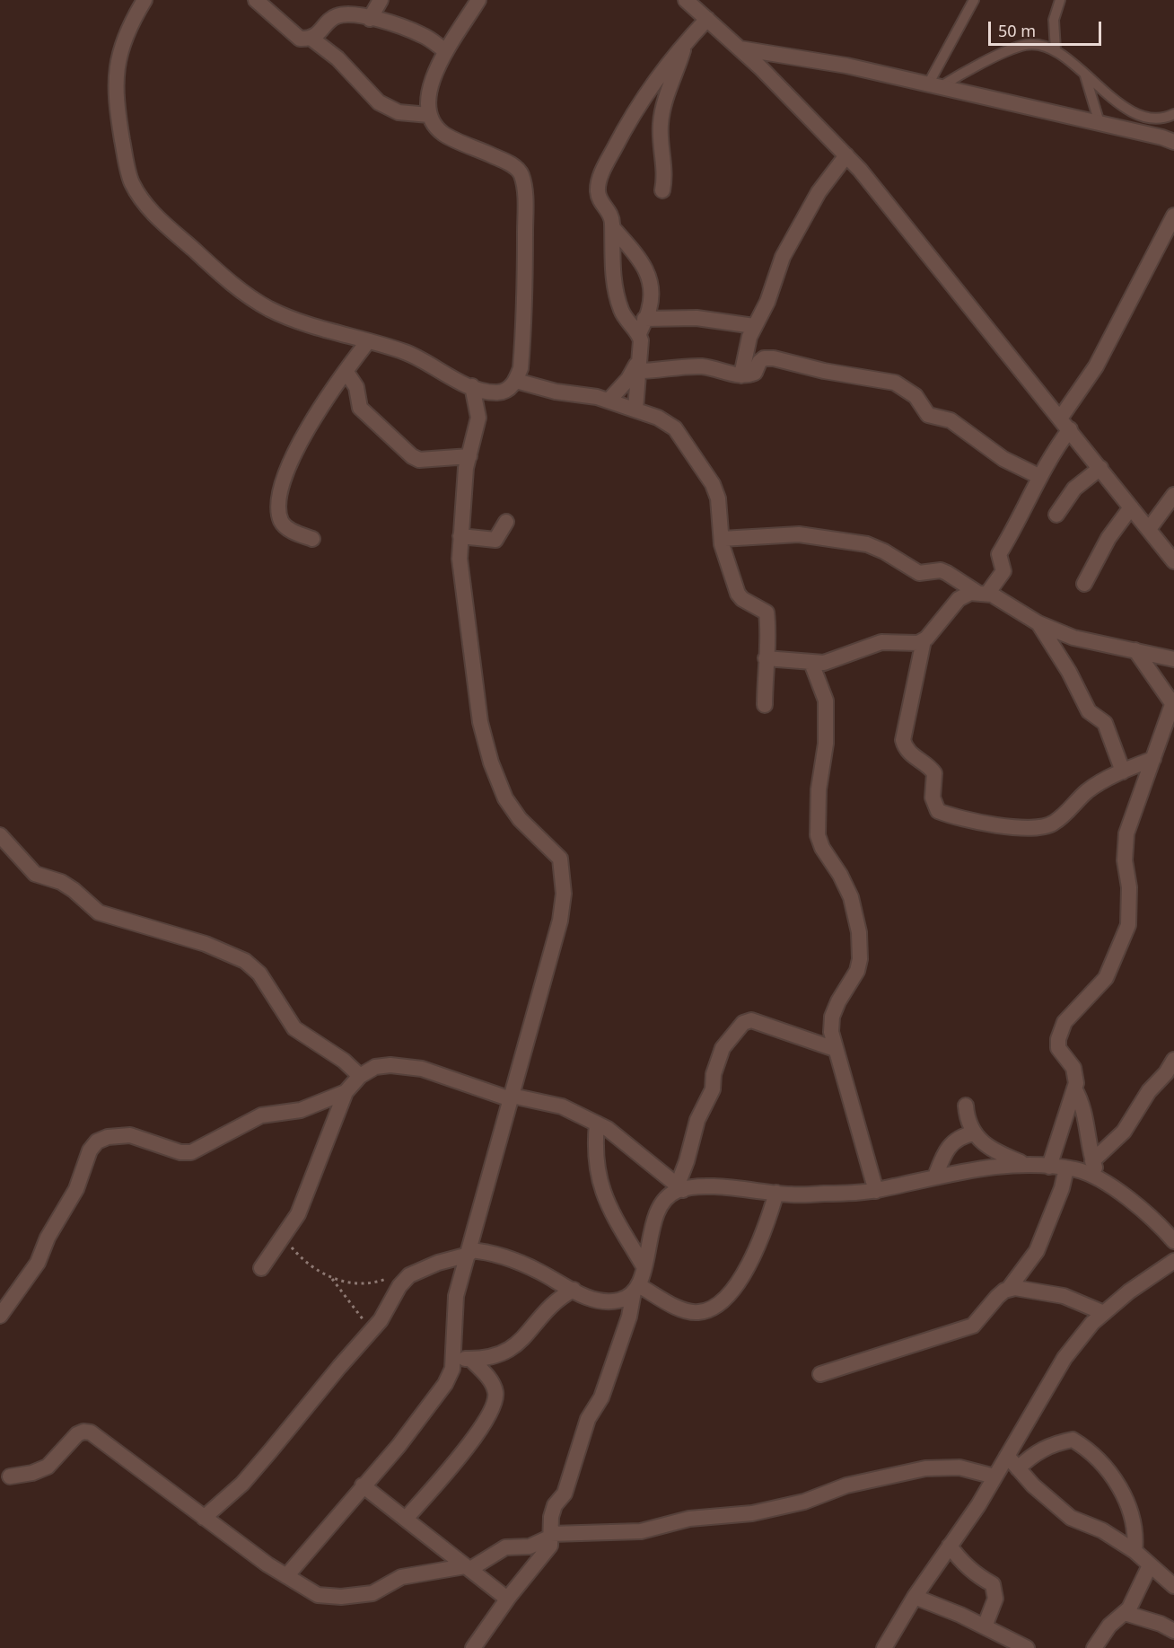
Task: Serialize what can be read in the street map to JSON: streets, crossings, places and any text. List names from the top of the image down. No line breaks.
{"scale_bar":"50 m"}
